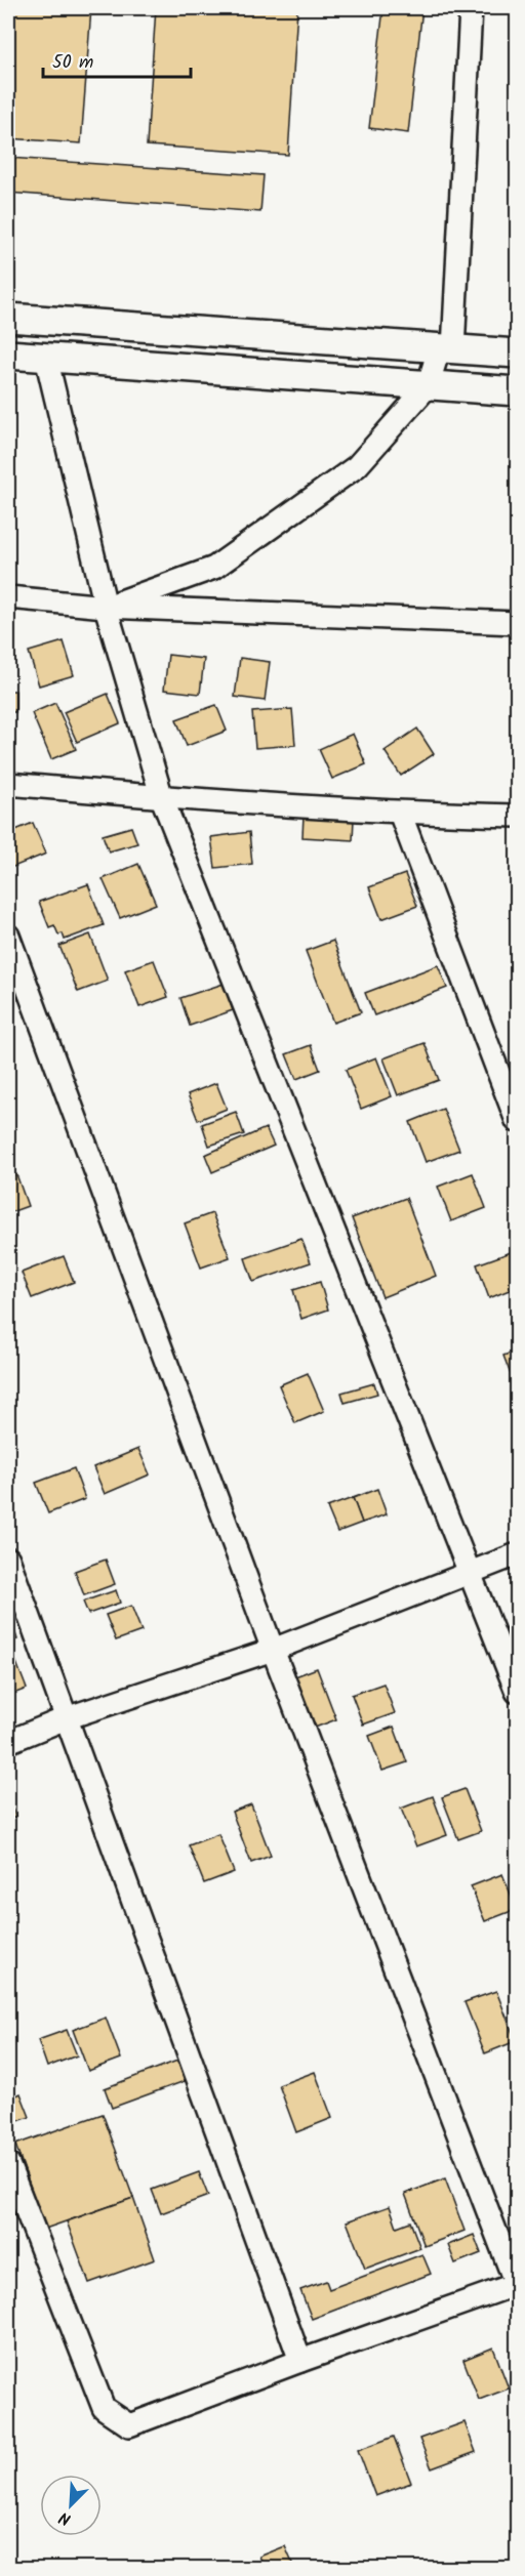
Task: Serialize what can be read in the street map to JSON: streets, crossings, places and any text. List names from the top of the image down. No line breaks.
{"scale_bar":"50 m","north":"bottom left"}
